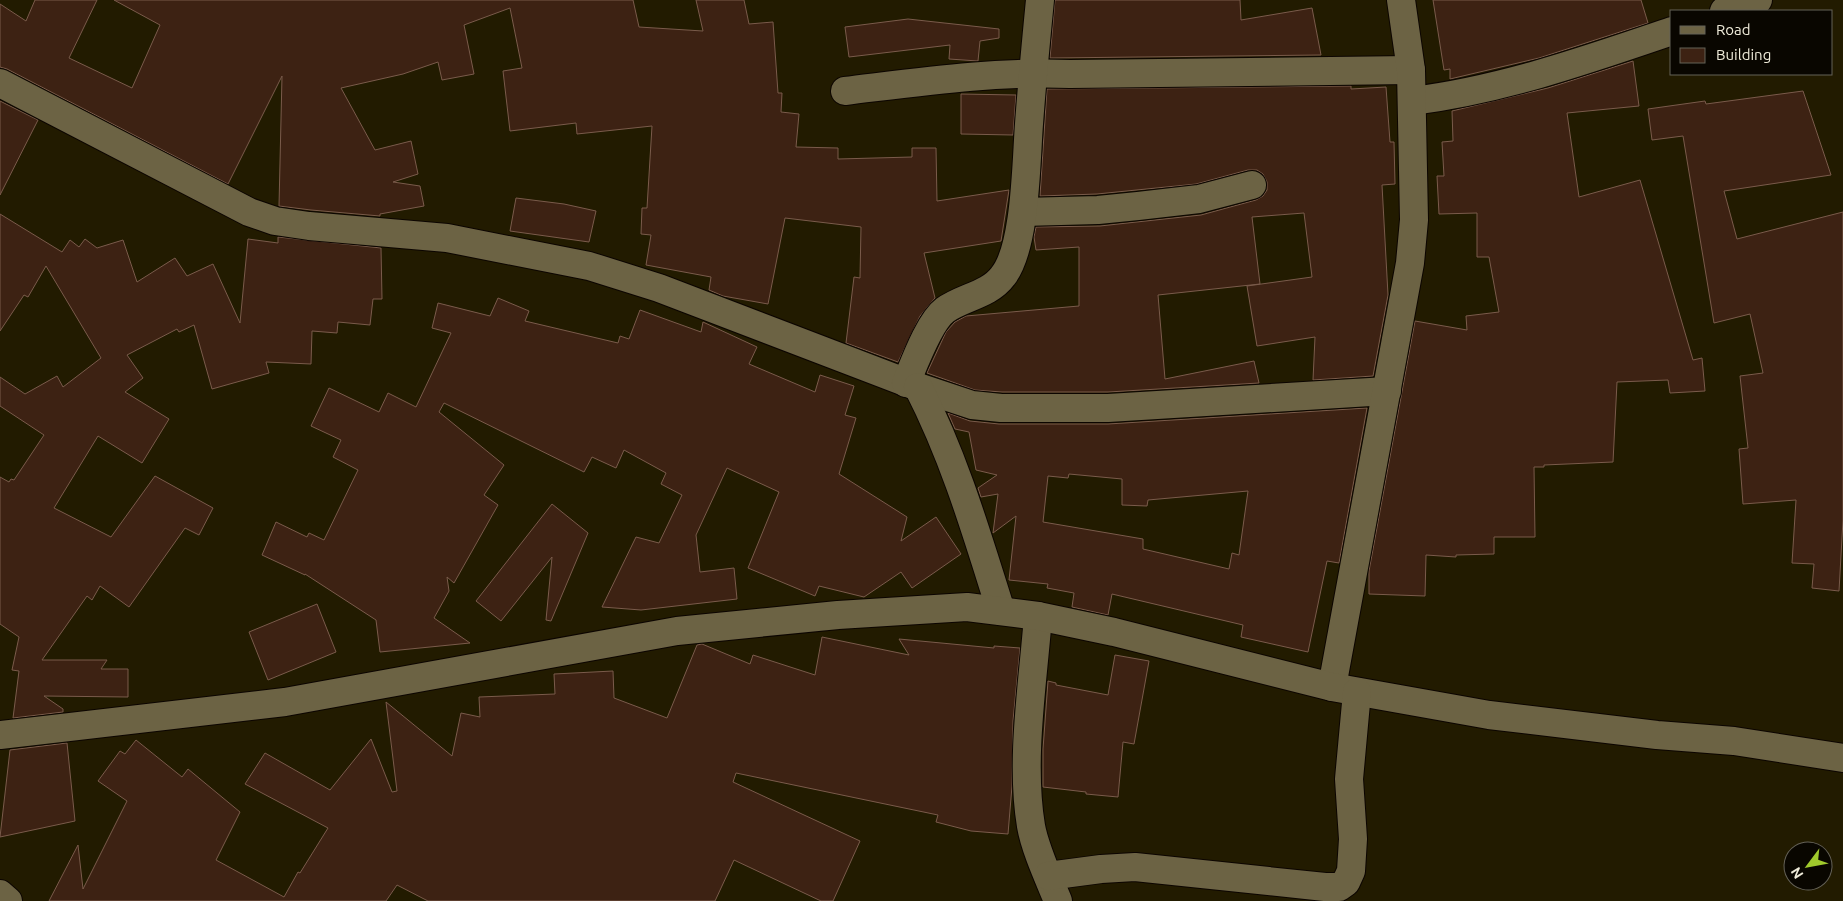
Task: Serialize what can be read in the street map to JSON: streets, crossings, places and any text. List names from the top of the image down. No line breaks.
{"legend":["Road","Building"],"north":"bottom left"}
